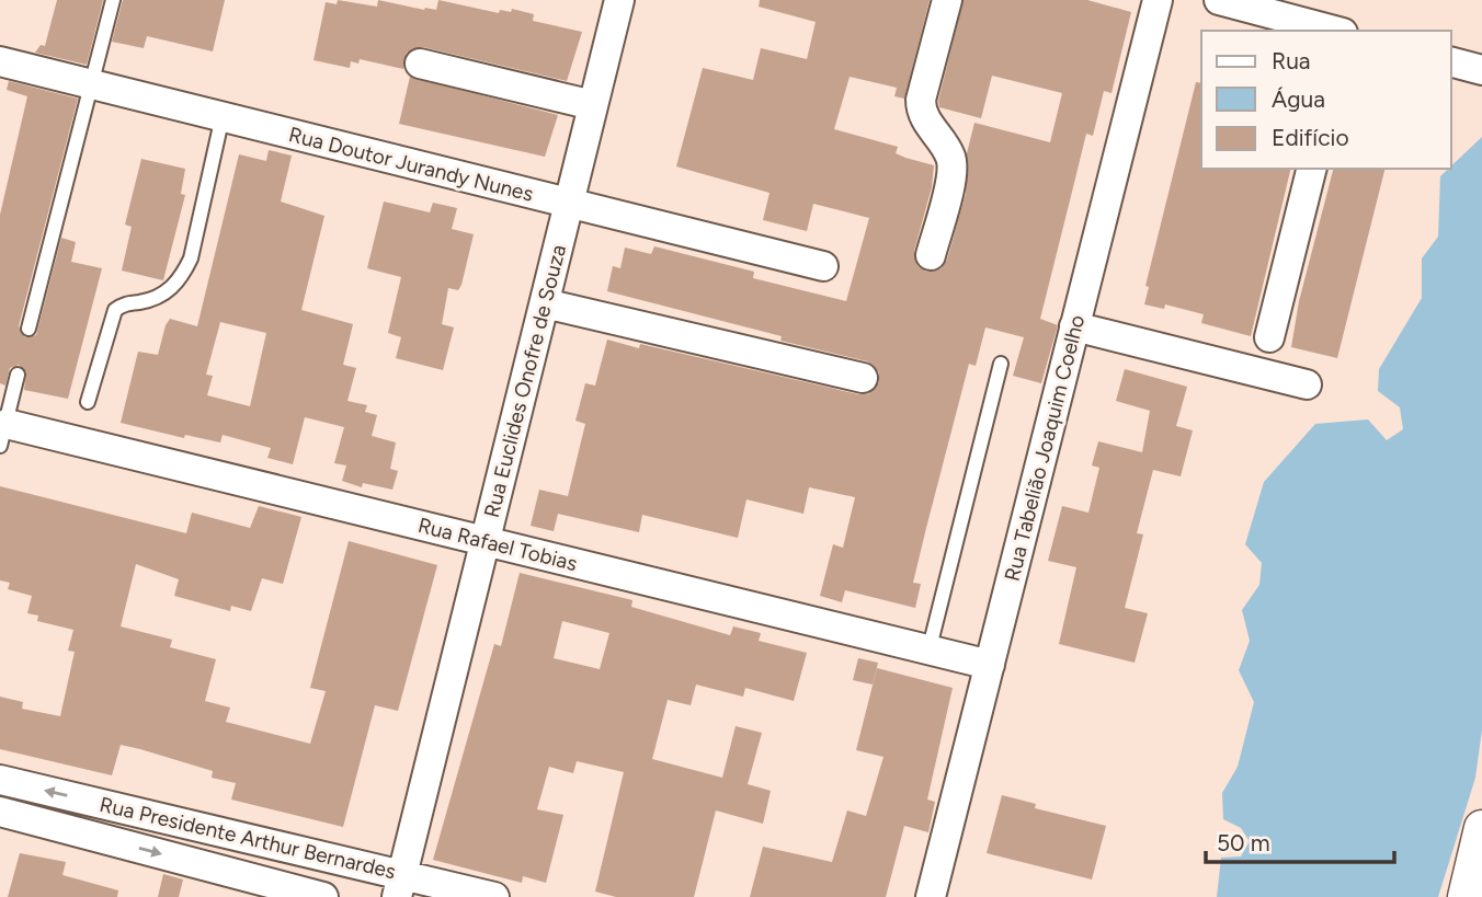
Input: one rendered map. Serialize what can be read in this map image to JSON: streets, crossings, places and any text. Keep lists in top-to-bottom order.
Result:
{
  "streets": {
    "street": [
      "Rua Doutor Jurandy Nunes",
      "Rua Euclides Onofre de Souza",
      "Rua Tabelião Joaquim Coelho",
      "Rua Rafael Tobias",
      "Rua Presidente Arthur Bernardes"
    ]
  },
  "crossings": [
    ["Rua Doutor Jurandy Nunes", "Rua Euclides Onofre de Souza"],
    ["Rua Euclides Onofre de Souza", "Rua Rafael Tobias"],
    ["Rua Euclides Onofre de Souza", "Rua Presidente Arthur Bernardes"],
    ["Rua Tabelião Joaquim Coelho", "Rua Rafael Tobias"]
  ],
  "legend": ["Rua", "Água", "Edifício"],
  "scale_bar": "50 m"
}
